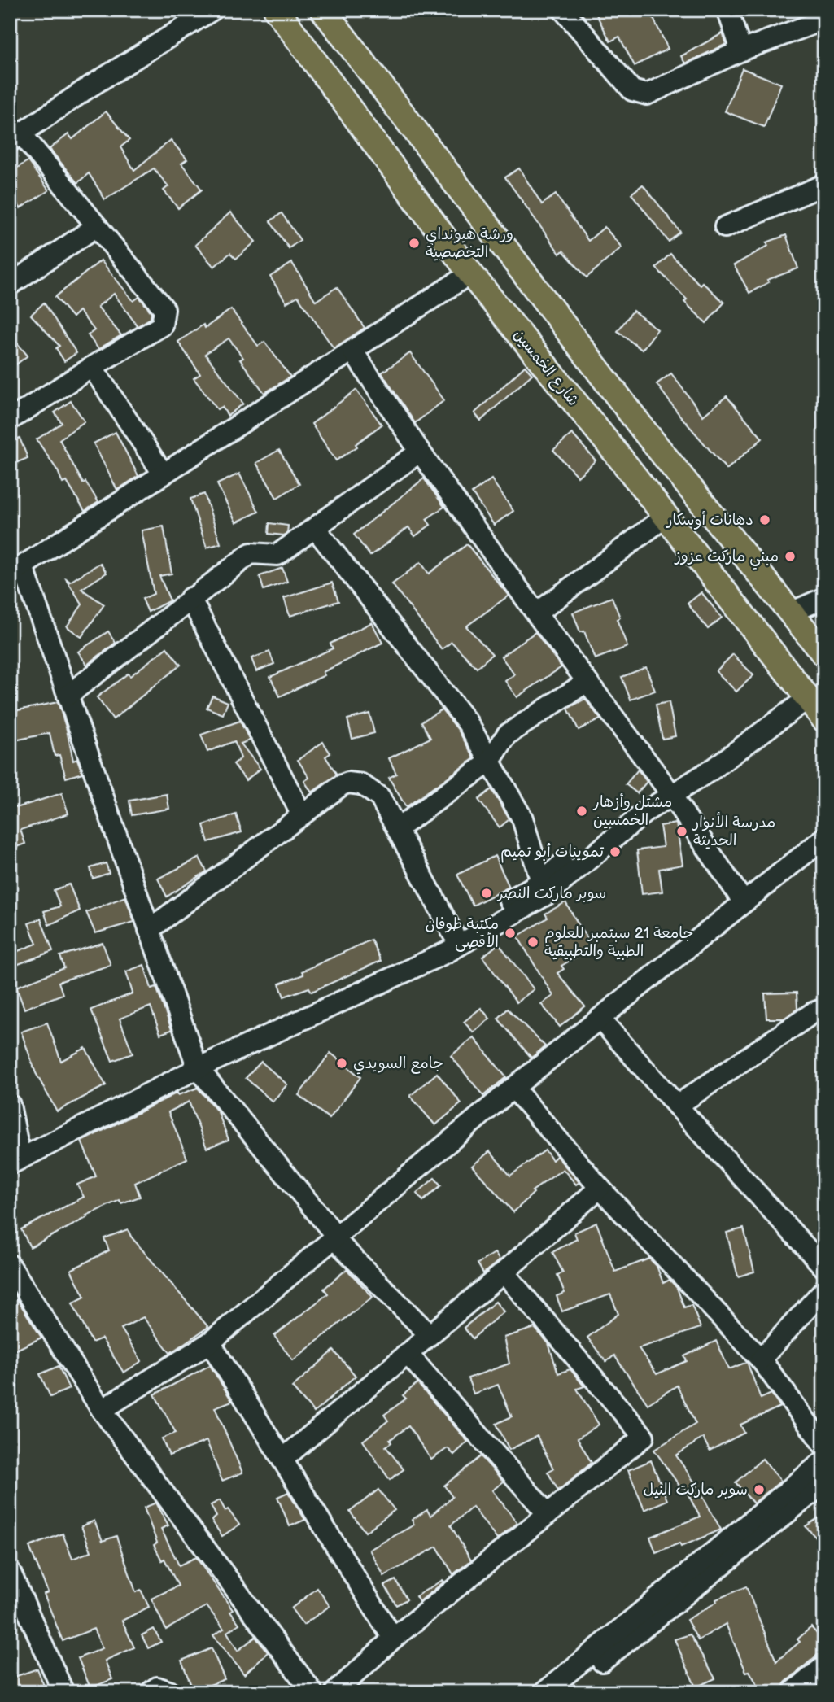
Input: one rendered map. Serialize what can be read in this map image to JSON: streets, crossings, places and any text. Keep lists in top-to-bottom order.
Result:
{
  "streets": {
    "main road": ["شارع الخمسين"]
  },
  "places": [
    "ورشة هيونداي التخصصية",
    "دهانات أوسكار",
    "مبني ماركت عزوز",
    "مشتل وأزهار الخمسين",
    "مدرسة الأنوار الحديثة",
    "تموينات أبو تميم",
    "سوبر ماركت النصر",
    "مكتبة طوفان الأقصى",
    "جامعة 21 سبتمبر للعلوم الطبية والتطبيقية",
    "جامع السويدي",
    "سوبر ماركت النيل"
  ]
}
